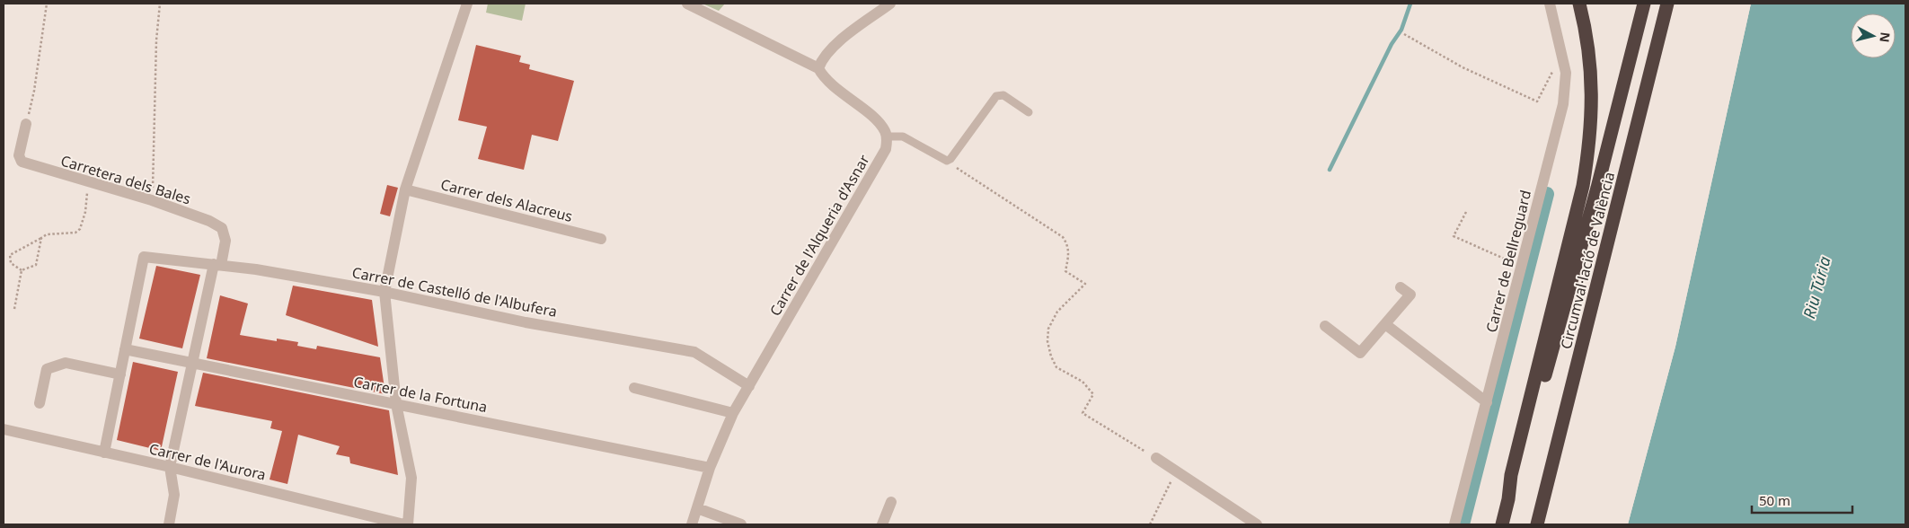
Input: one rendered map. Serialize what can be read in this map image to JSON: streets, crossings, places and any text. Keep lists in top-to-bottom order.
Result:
{
  "streets": {
    "highway": ["Circumval·lació de València"],
    "street": [
      "Carretera dels Bales",
      "Carrer dels Alacreus",
      "Carrer de l'Alqueria d'Asnar",
      "Carrer de Bellreguard",
      "Carrer de Castelló de l'Albufera",
      "Carrer de la Fortuna",
      "Carrer de l'Aurora"
    ]
  },
  "crossings": [
    ["Carretera dels Bales", "Carrer de Castelló de l'Albufera"],
    ["Carretera dels Bales", "Carrer de la Fortuna"],
    ["Carretera dels Bales", "Carrer de l'Aurora"],
    ["Carrer de l'Alqueria d'Asnar", "Carrer de Castelló de l'Albufera"],
    ["Carrer de l'Alqueria d'Asnar", "Carrer de la Fortuna"],
    ["Carrer de Castelló de l'Albufera", "Carrer de la Fortuna"]
  ],
  "water": ["Riu Túria"],
  "scale_bar": "50 m",
  "north": "right"
}
